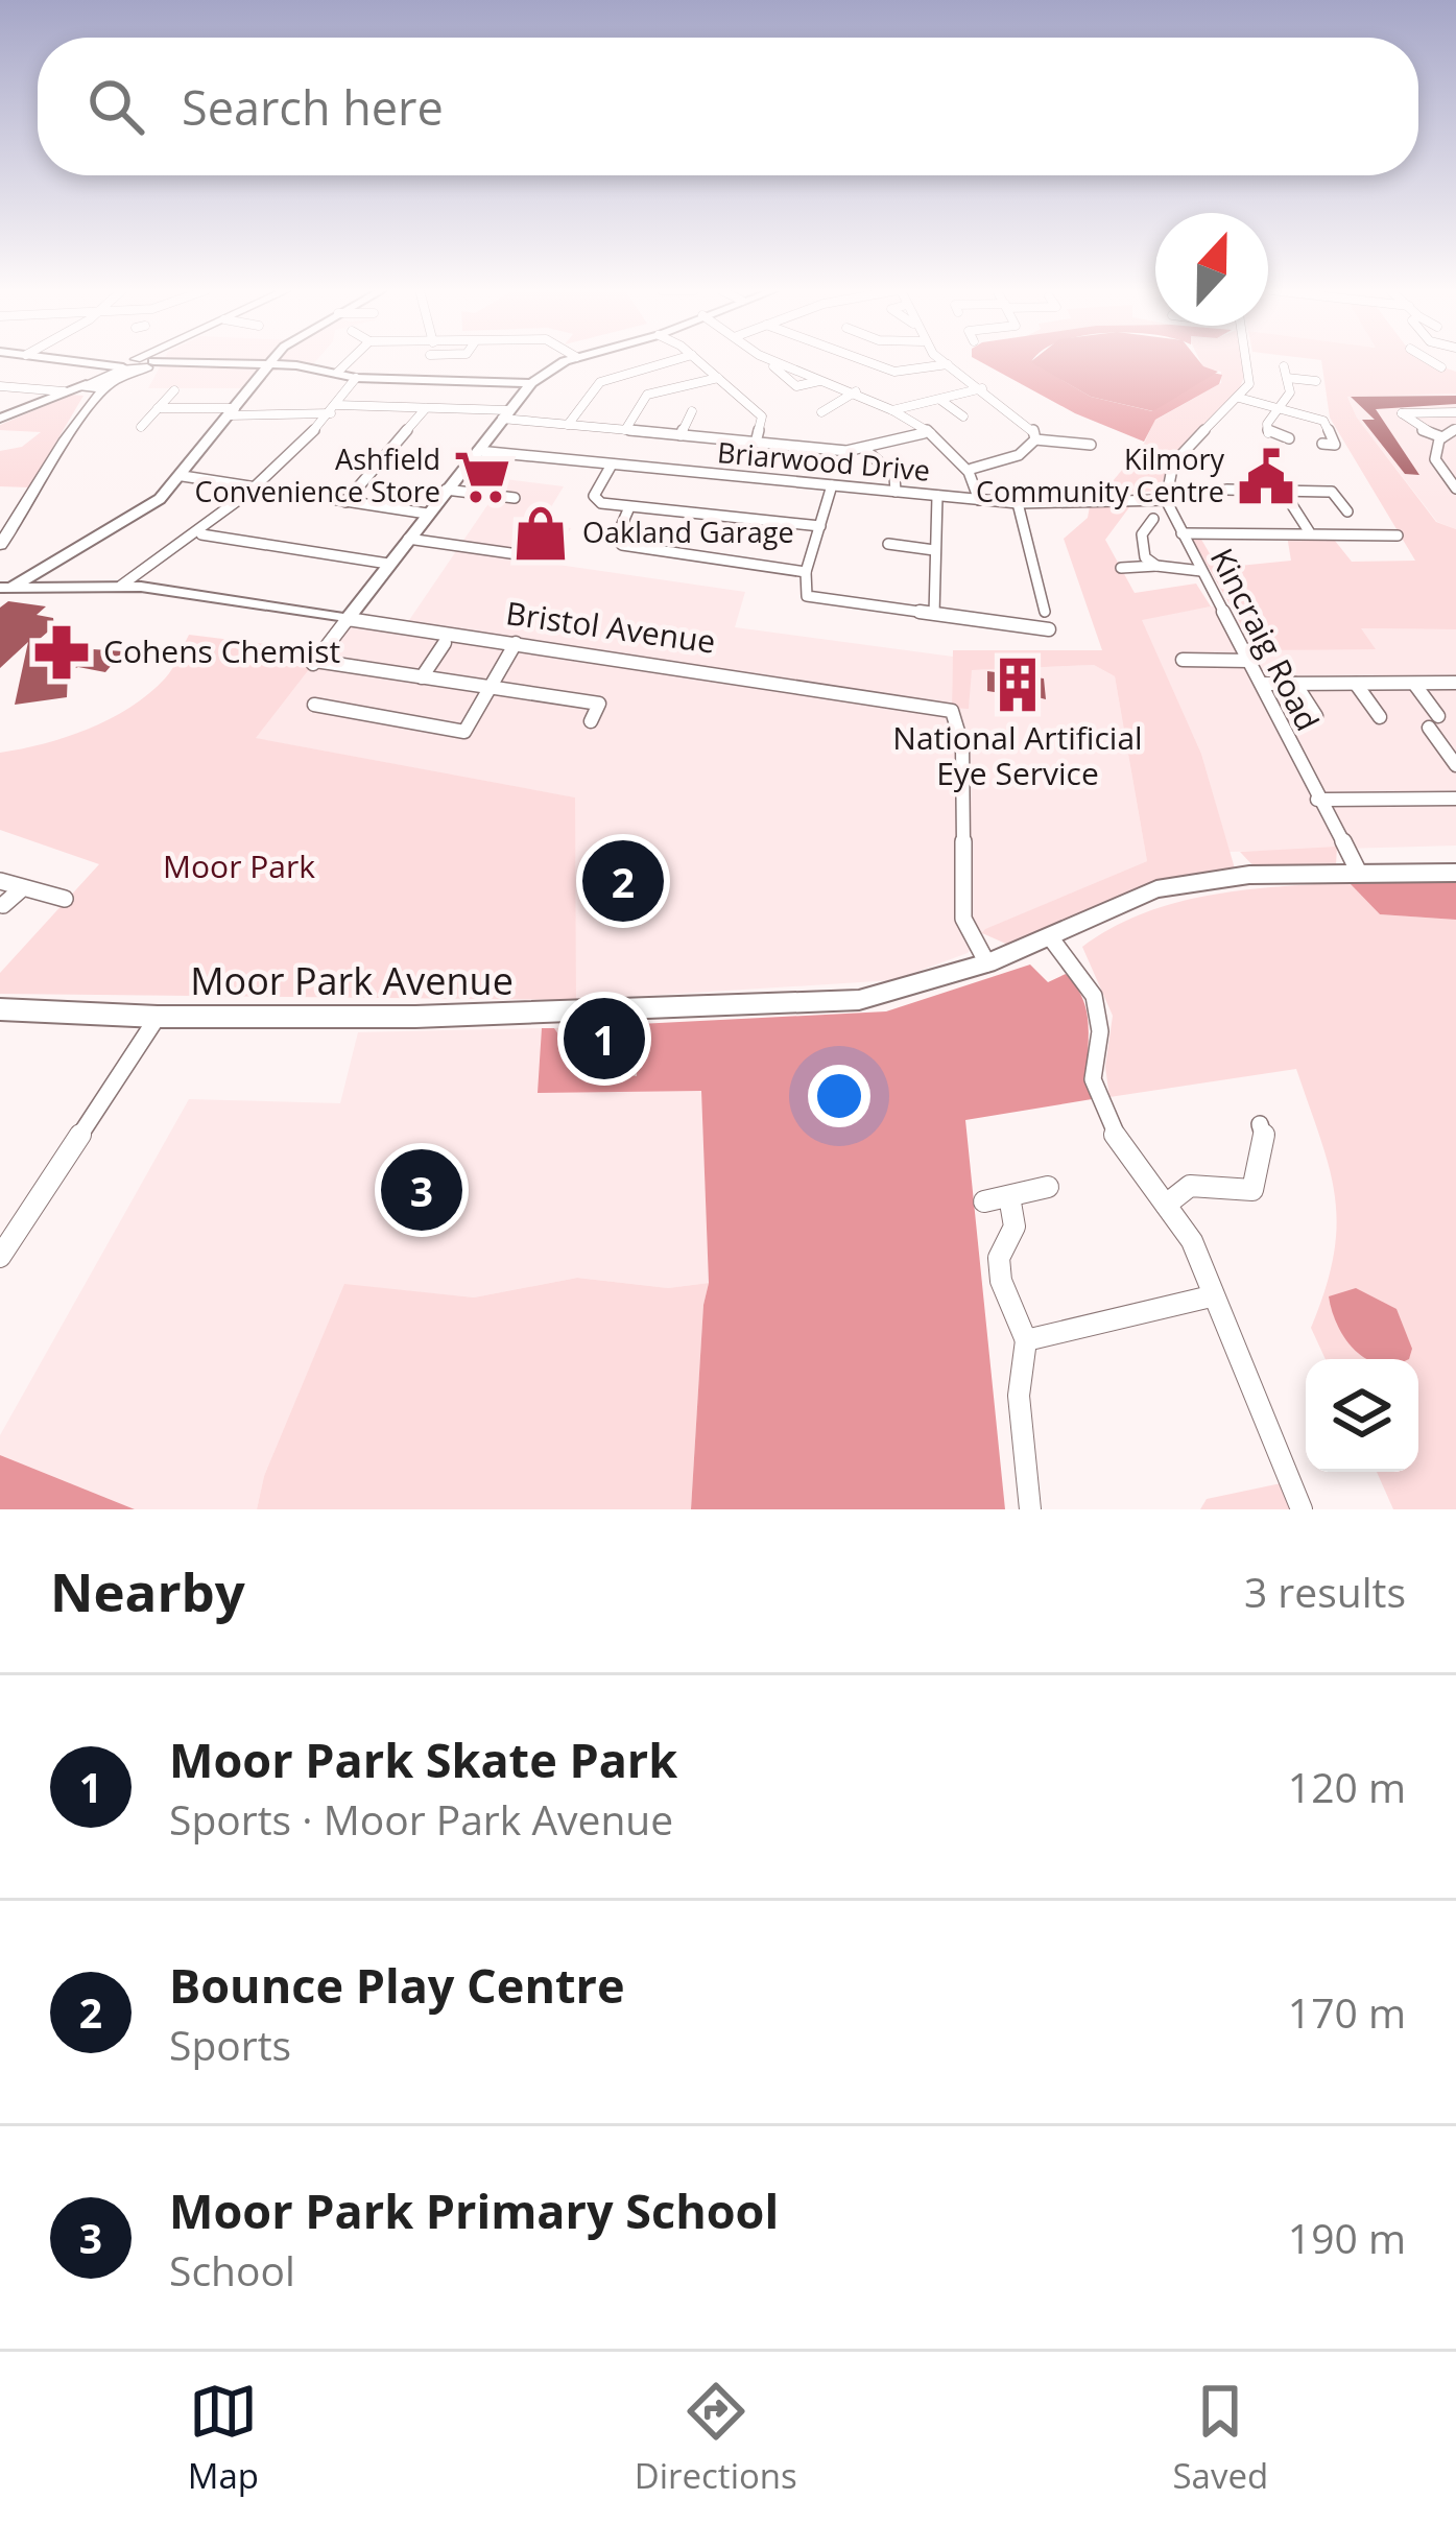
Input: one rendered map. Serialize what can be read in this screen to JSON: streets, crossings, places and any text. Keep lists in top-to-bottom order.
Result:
{
  "streets": {
    "street": [
      "Briarwood Drive",
      "Bristol Avenue",
      "Kincraig Road",
      "Moor Park Avenue"
    ]
  },
  "crossings": [
    ["Briarwood Drive", "Kincraig Road"],
    ["Bristol Avenue", "Moor Park Avenue"],
    ["Kincraig Road", "Moor Park Avenue"]
  ],
  "parks": ["Moor Park"],
  "places": {
    "supermarket": ["Ashfield Convenience Store"],
    "public building": ["Kilmory Community Centre"],
    "shop": ["Oakland Garage"],
    "pharmacy": ["Cohens Chemist"],
    "building": ["National Artificial Eye Service"]
  },
  "north": "top",
  "page": {
    "search": "Search here",
    "pins": ["2", "1", "3"],
    "heading": ["Nearby", "3 results"],
    "list": [
      {
        "mark": "1",
        "name": "Moor Park Skate Park",
        "note": "Sports · Moor Park Avenue",
        "value": "120 m"
      },
      {
        "mark": "2",
        "name": "Bounce Play Centre",
        "note": "Sports",
        "value": "170 m"
      },
      {
        "mark": "3",
        "name": "Moor Park Primary School",
        "note": "School",
        "value": "190 m"
      }
    ],
    "nav": ["Map", "Directions", "Saved"]
  }
}
